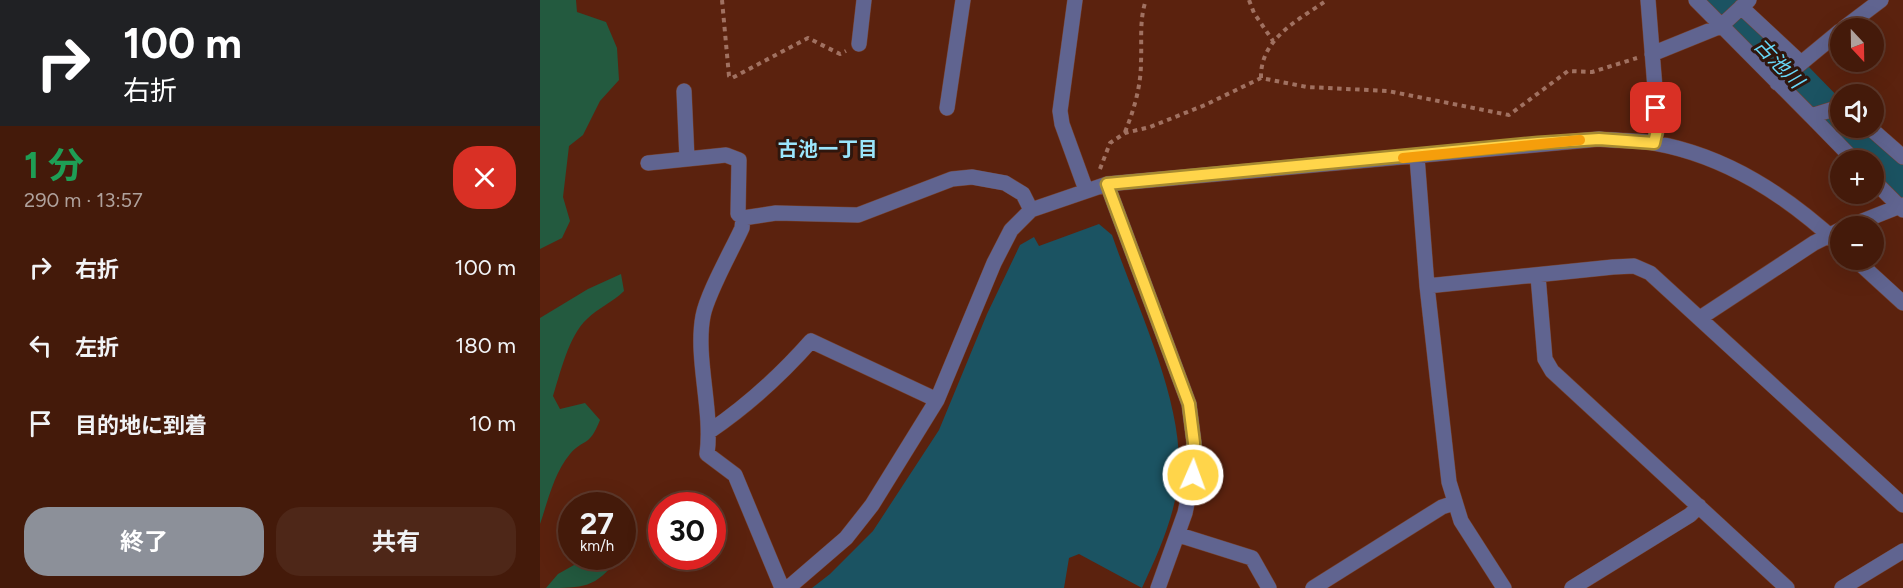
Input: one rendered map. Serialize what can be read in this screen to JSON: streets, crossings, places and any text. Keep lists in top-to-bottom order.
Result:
{
  "districts": ["古池一丁目"],
  "water": ["古池川"],
  "north": "bottom",
  "page": {
    "turn": ["100 m", "右折"],
    "map_buttons": ["+", "−"],
    "heading": ["1 分", "290 m · 13:57"],
    "list": [
      {
        "name": "右折",
        "value": "100 m"
      },
      {
        "name": "左折",
        "value": "180 m"
      },
      {
        "name": "目的地に到着",
        "value": "10 m"
      }
    ],
    "speed": "27 km/h",
    "limit": "30",
    "buttons": ["終了", "共有"]
  }
}
